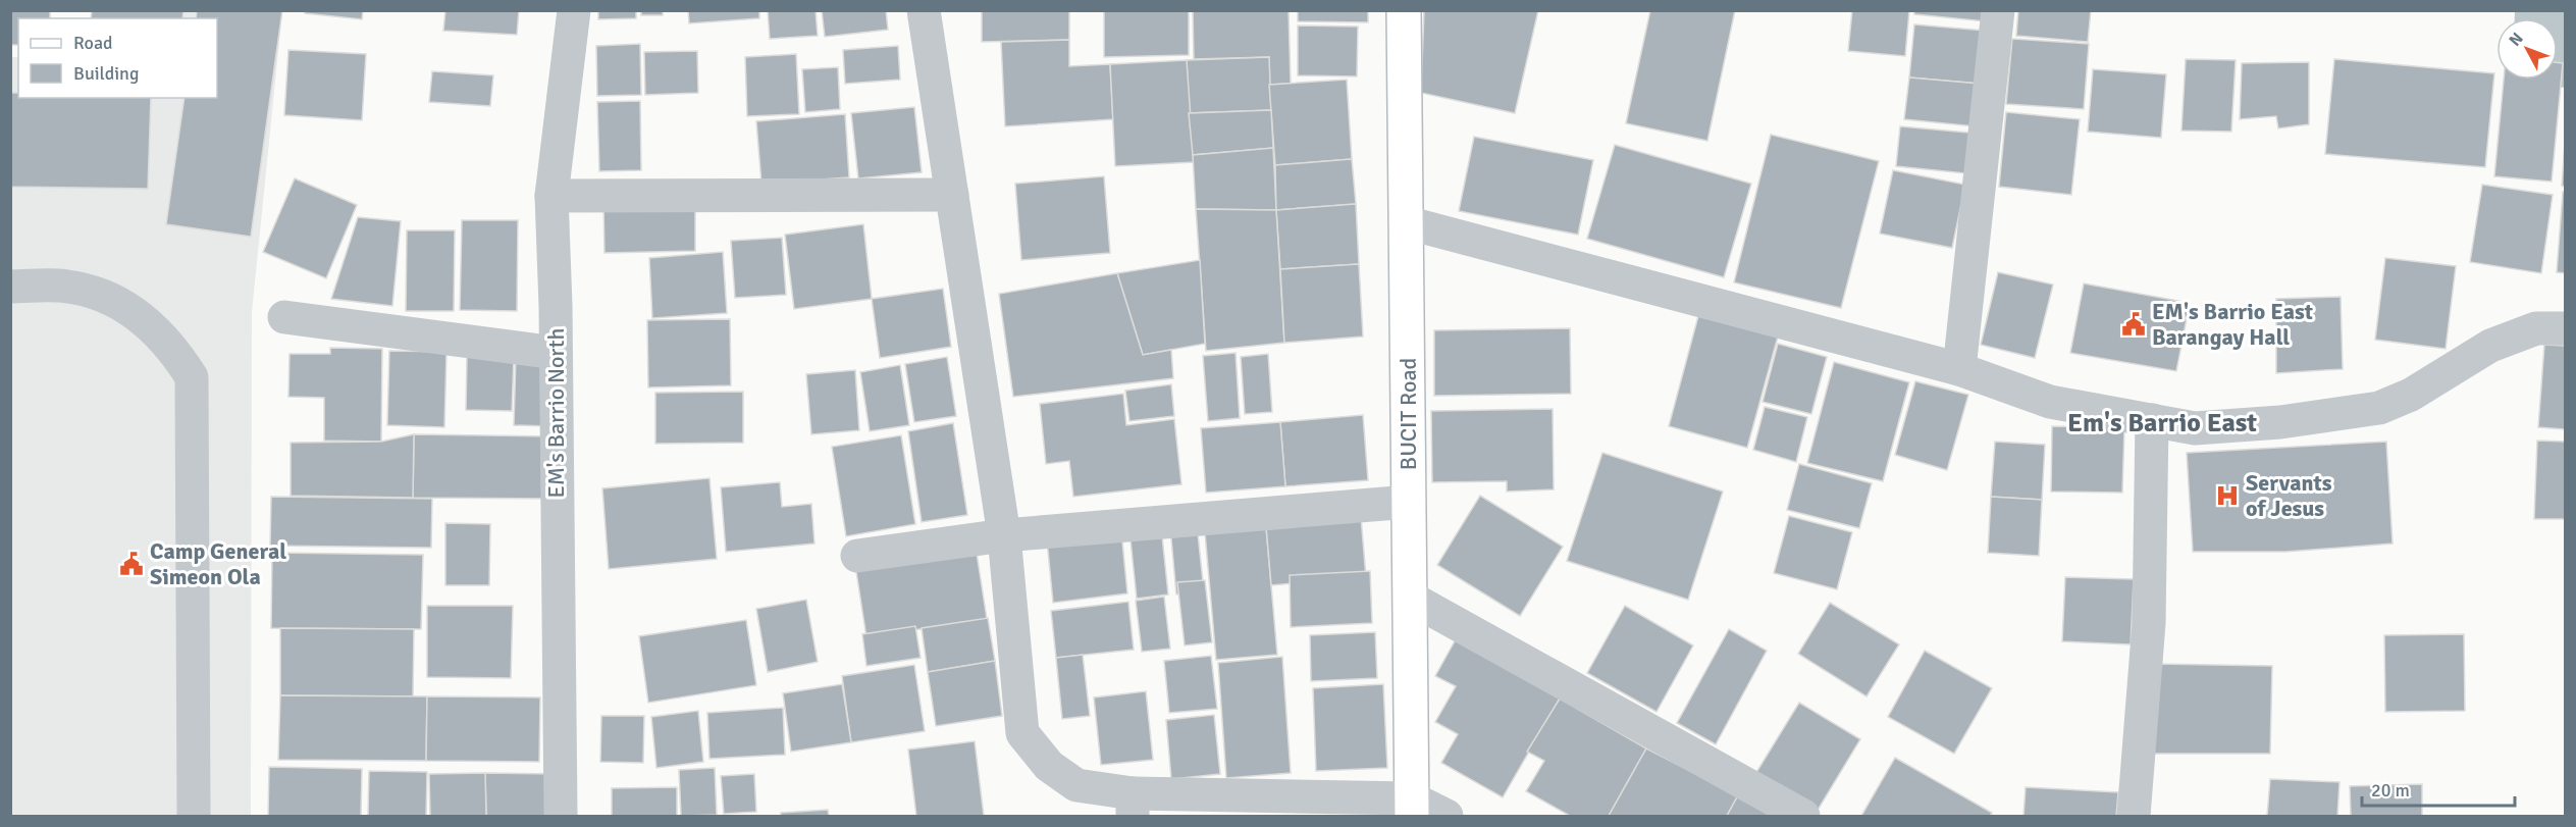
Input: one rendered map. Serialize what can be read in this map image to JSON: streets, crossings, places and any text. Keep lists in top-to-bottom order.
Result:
{
  "streets": {
    "street": ["EM's Barrio North", "BUCIT Road"]
  },
  "districts": ["Em's Barrio East"],
  "places": {
    "public building": ["EM's Barrio East Barangay Hall", "Camp General Simeon Ola"],
    "hospital": ["Servants of Jesus"]
  },
  "legend": ["Road", "Building"],
  "scale_bar": "20 m",
  "north": "top left"
}
